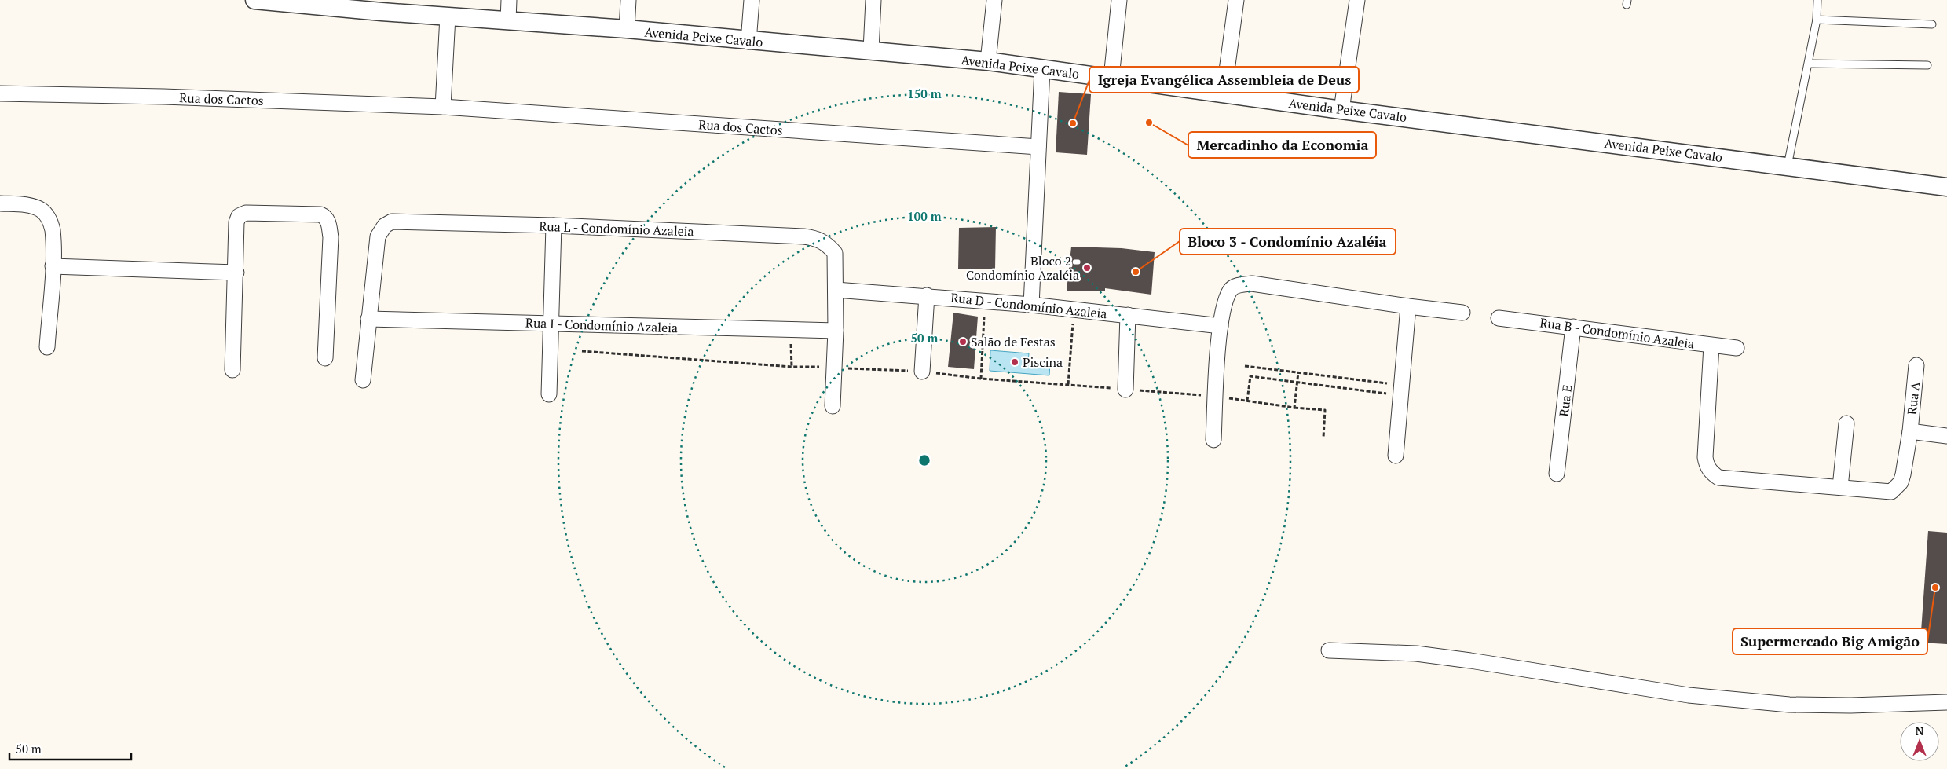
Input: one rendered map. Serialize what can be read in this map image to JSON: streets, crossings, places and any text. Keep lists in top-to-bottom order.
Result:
{
  "streets": {
    "street": [
      "Avenida Peixe Cavalo",
      "Rua dos Cactos",
      "Rua L - Condomínio Azaleia",
      "Rua D - Condomínio Azaleia",
      "Rua I - Condomínio Azaleia",
      "Rua B - Condomínio Azaleia",
      "Rua A",
      "Rua E"
    ]
  },
  "crossings": [
    ["Rua L - Condomínio Azaleia", "Rua D - Condomínio Azaleia"],
    ["Rua L - Condomínio Azaleia", "Rua I - Condomínio Azaleia"],
    ["Rua B - Condomínio Azaleia", "Rua E"]
  ],
  "places": [
    "Mercadinho da Economia",
    "Igreja Evangélica Assembleia de Deus",
    "Bloco 2 - Condomínio Azaléia",
    "Bloco 3 - Condomínio Azaléia",
    "Salão de Festas",
    "Piscina",
    "Supermercado Big Amigão"
  ],
  "scale_bar": "50 m",
  "north": "top",
  "rings": ["150 m", "100 m", "50 m"]
}
